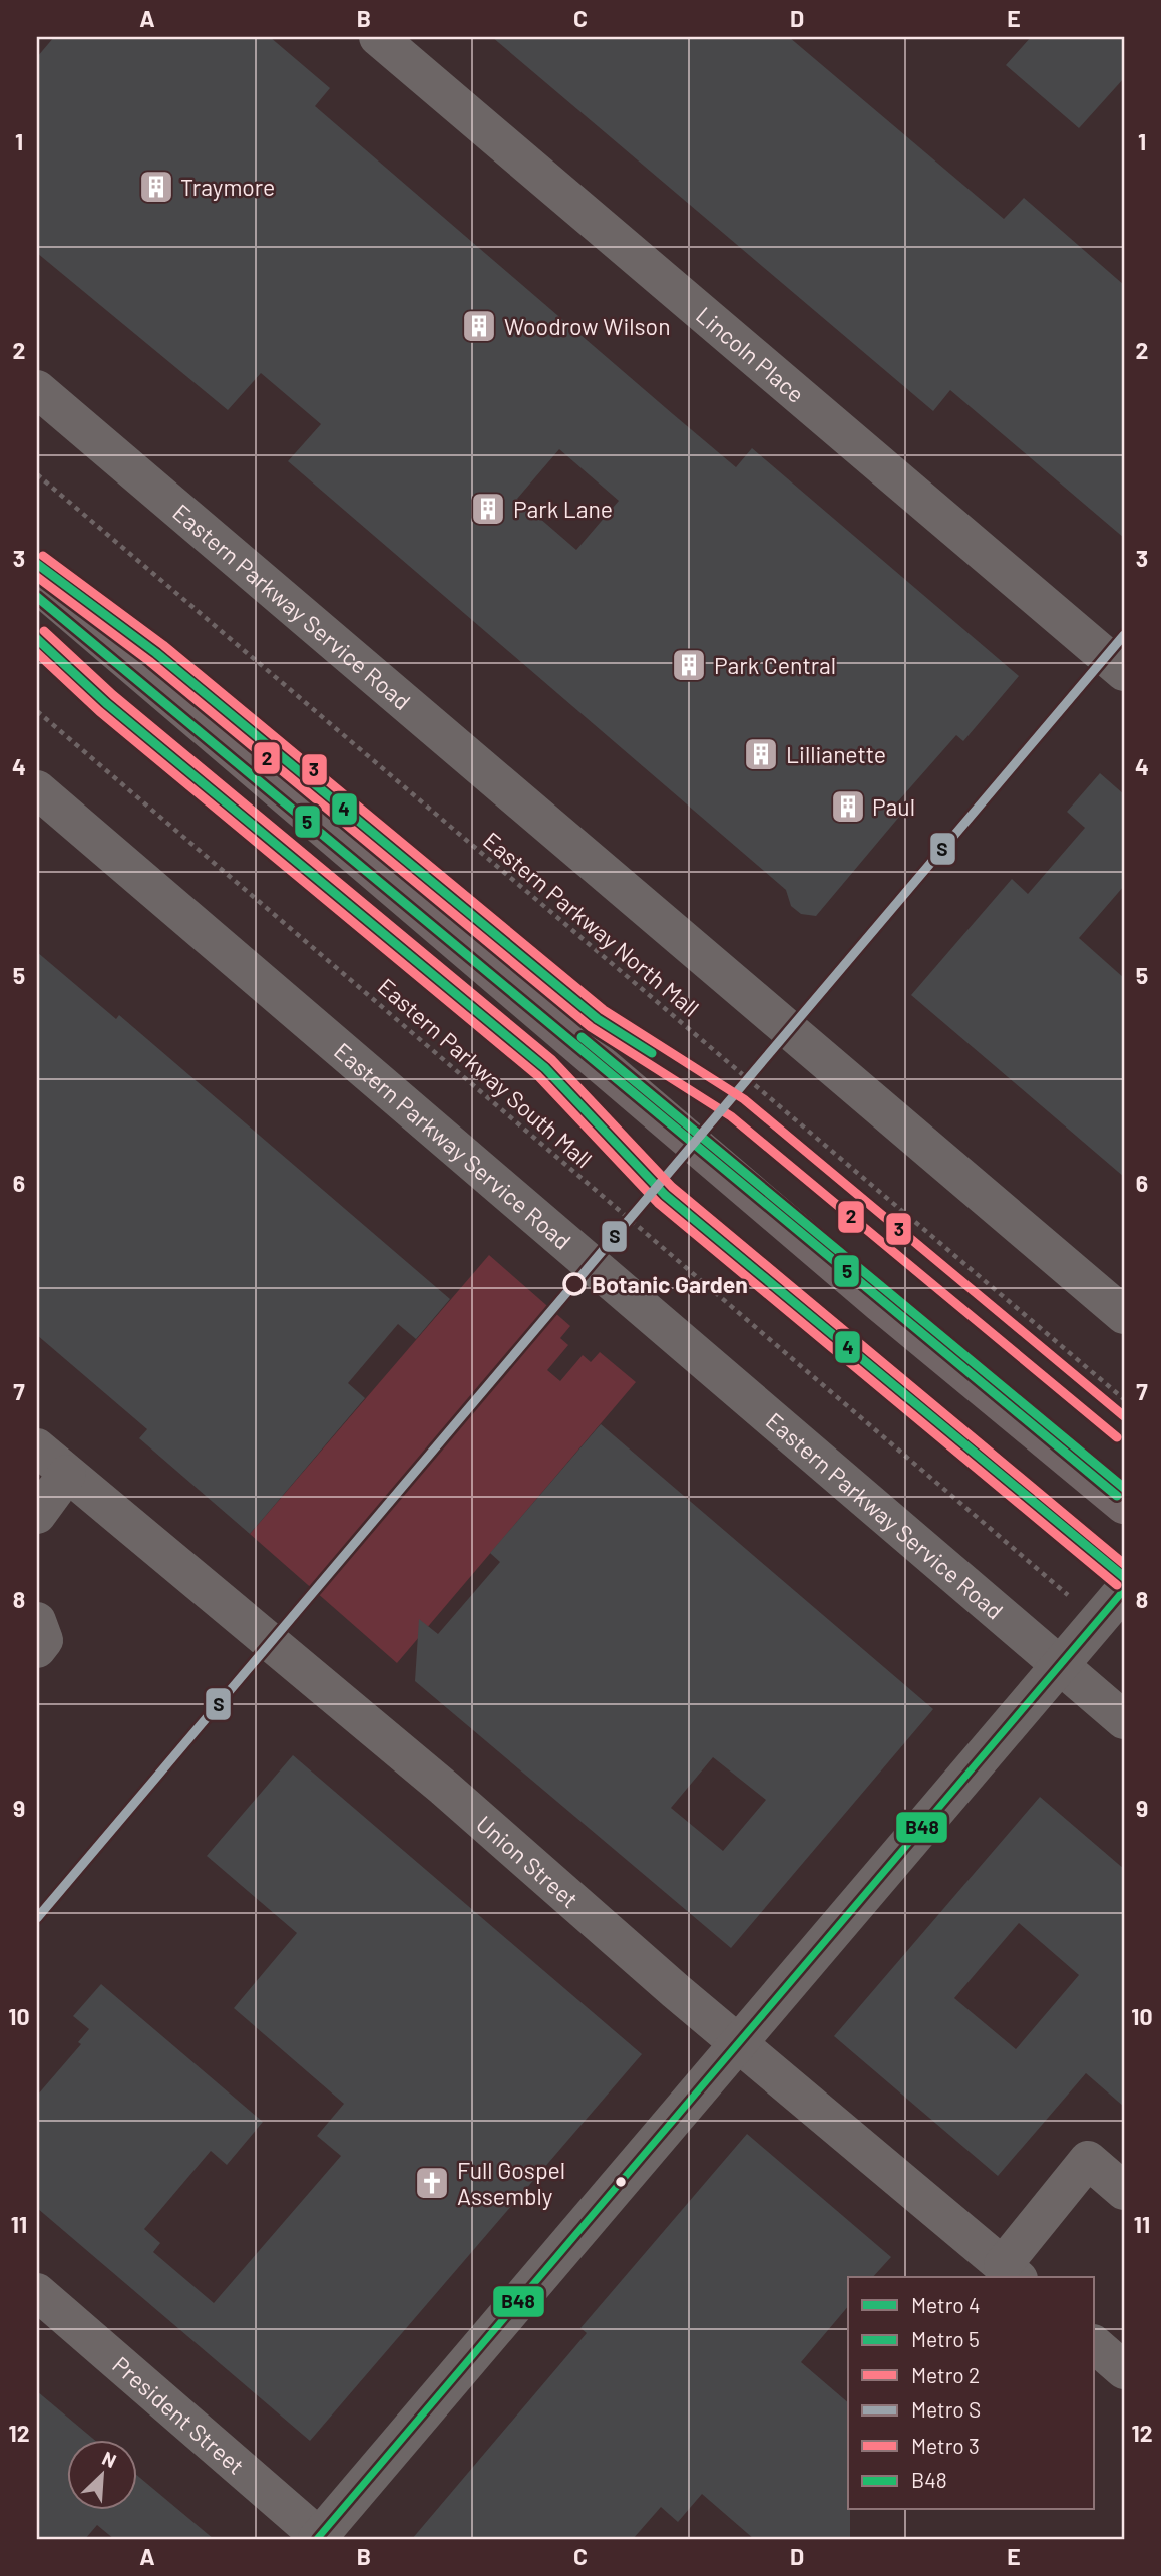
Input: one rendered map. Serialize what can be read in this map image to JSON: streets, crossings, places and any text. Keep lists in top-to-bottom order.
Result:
{
  "streets": {
    "street": [
      "Lincoln Place",
      "Eastern Parkway Service Road",
      "Union Street",
      "President Street"
    ],
    "path": ["Eastern Parkway North Mall", "Eastern Parkway South Mall"]
  },
  "places": {
    "building": [
      "Traymore",
      "Woodrow Wilson",
      "Park Lane",
      "Park Central",
      "Lillianette",
      "Paul"
    ],
    "other": ["Botanic Garden"],
    "church": ["Full Gospel Assembly"]
  },
  "lines": [
    "metro line 3",
    "metro line 4",
    "metro line 2",
    "metro line 5",
    "metro line S",
    "transit line B48"
  ],
  "legend": [
    "Metro 4",
    "Metro 5",
    "Metro 2",
    "Metro S",
    "Metro 3",
    "B48"
  ],
  "north": "top right",
  "grid": {
    "columns": [
      "A",
      "B",
      "C",
      "D",
      "E"
    ],
    "rows": [
      "1",
      "2",
      "3",
      "4",
      "5",
      "6",
      "7",
      "8",
      "9",
      "10",
      "11",
      "12"
    ]
  }
}
